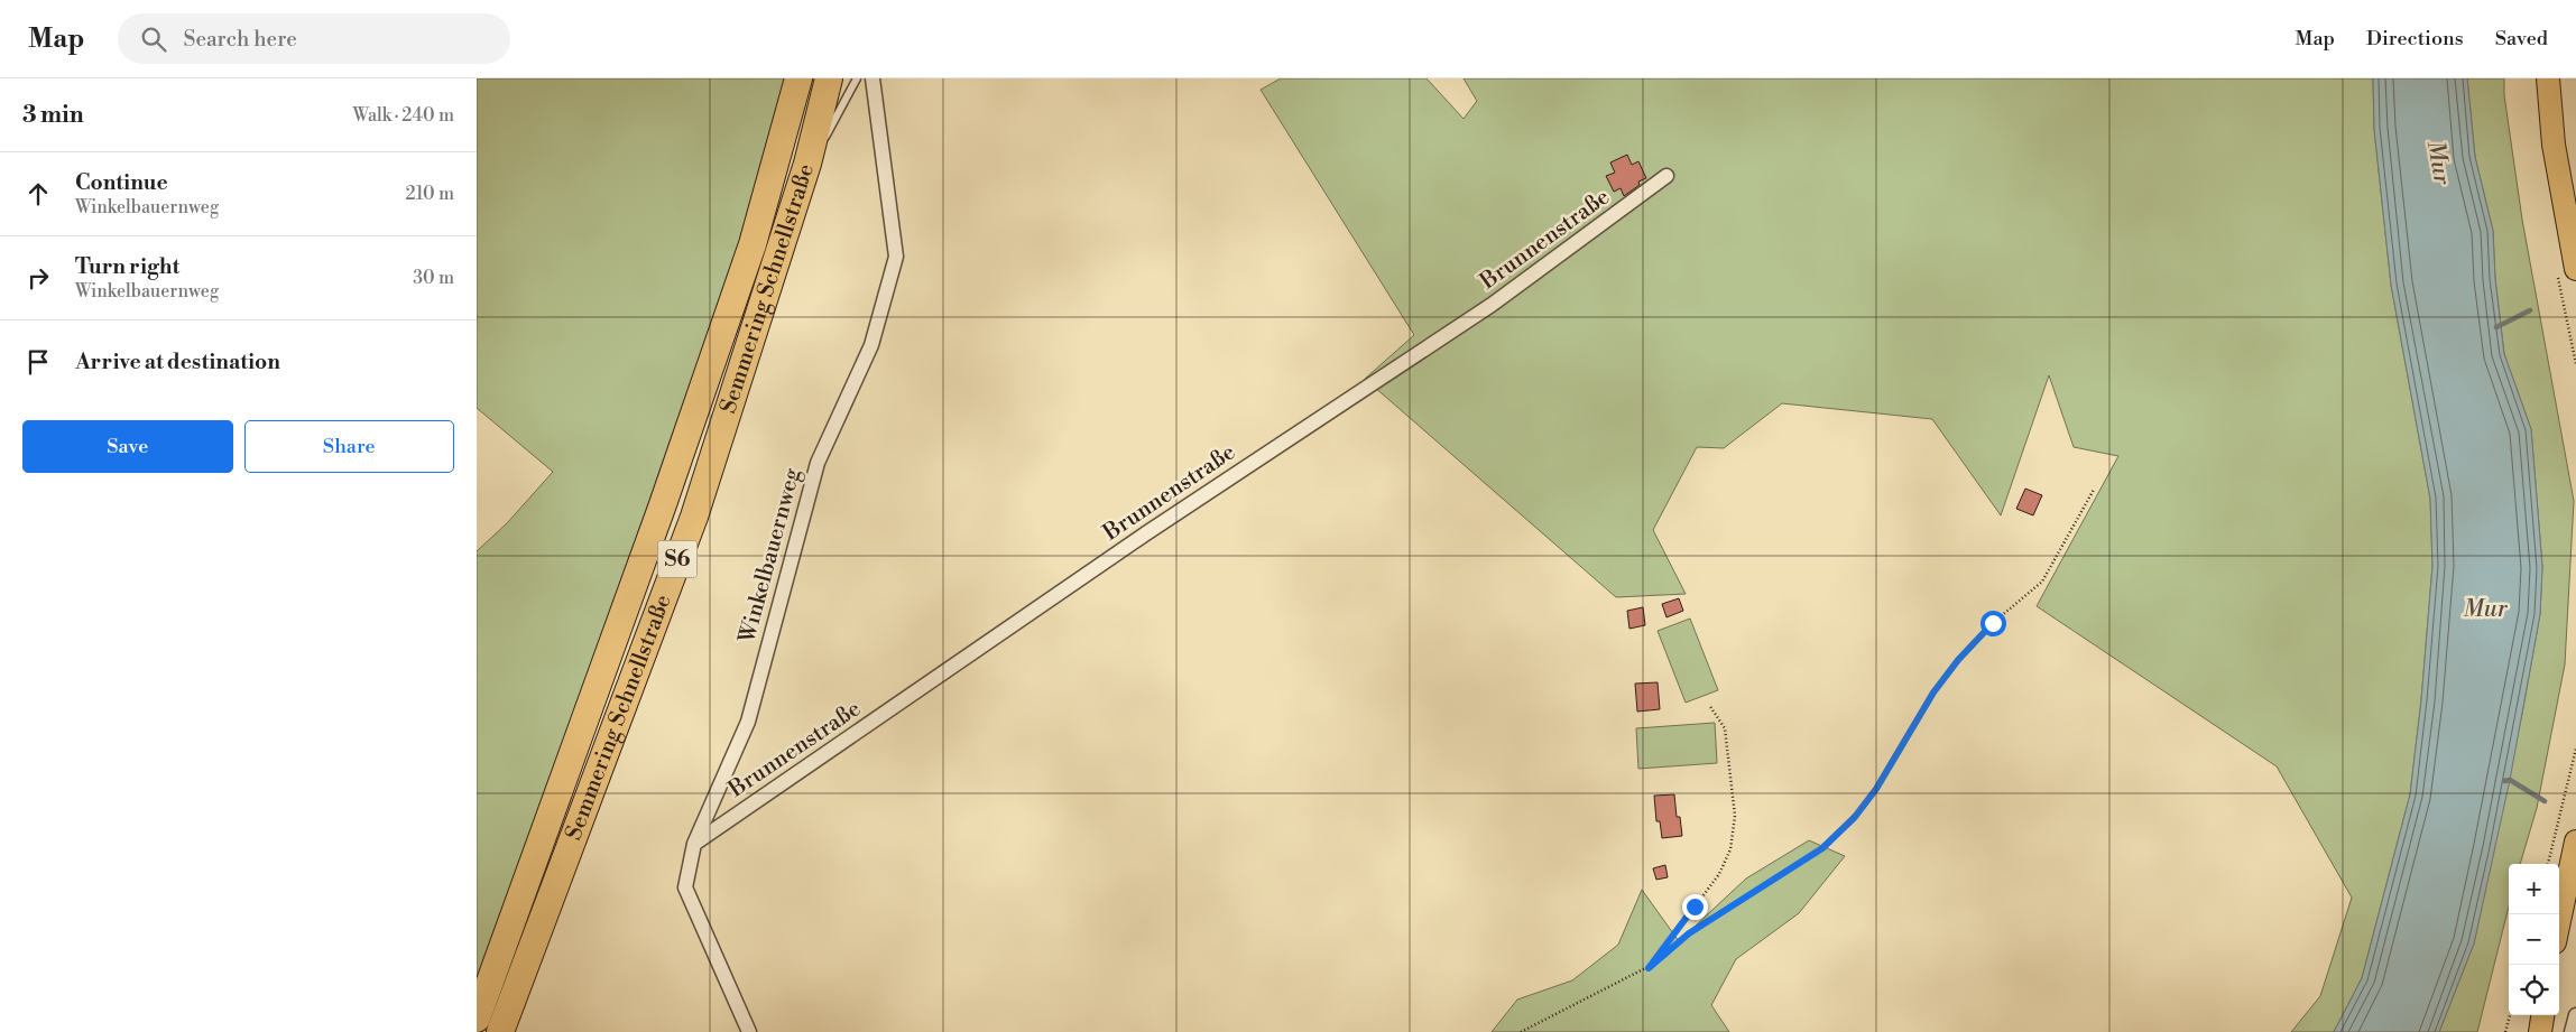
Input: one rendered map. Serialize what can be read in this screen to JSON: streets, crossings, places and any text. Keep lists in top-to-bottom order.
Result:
{
  "streets": {
    "highway": ["Semmering Schnellstraße", "S6"],
    "street": ["Brunnenstraße", "Winkelbauernweg"]
  },
  "crossings": [
    ["Brunnenstraße", "Winkelbauernweg"]
  ],
  "water": ["Mur"],
  "page": {
    "header": "Map",
    "search": "Search here",
    "nav": ["Map", "Directions", "Saved"],
    "heading": ["3 min", "Walk · 240 m"],
    "list": [
      ["Continue", "Winkelbauernweg", "210 m"],
      ["Turn right", "Winkelbauernweg", "30 m"],
      "Arrive at destination"
    ],
    "buttons": ["Save", "Share"],
    "map_buttons": ["+", "−"]
  }
}
